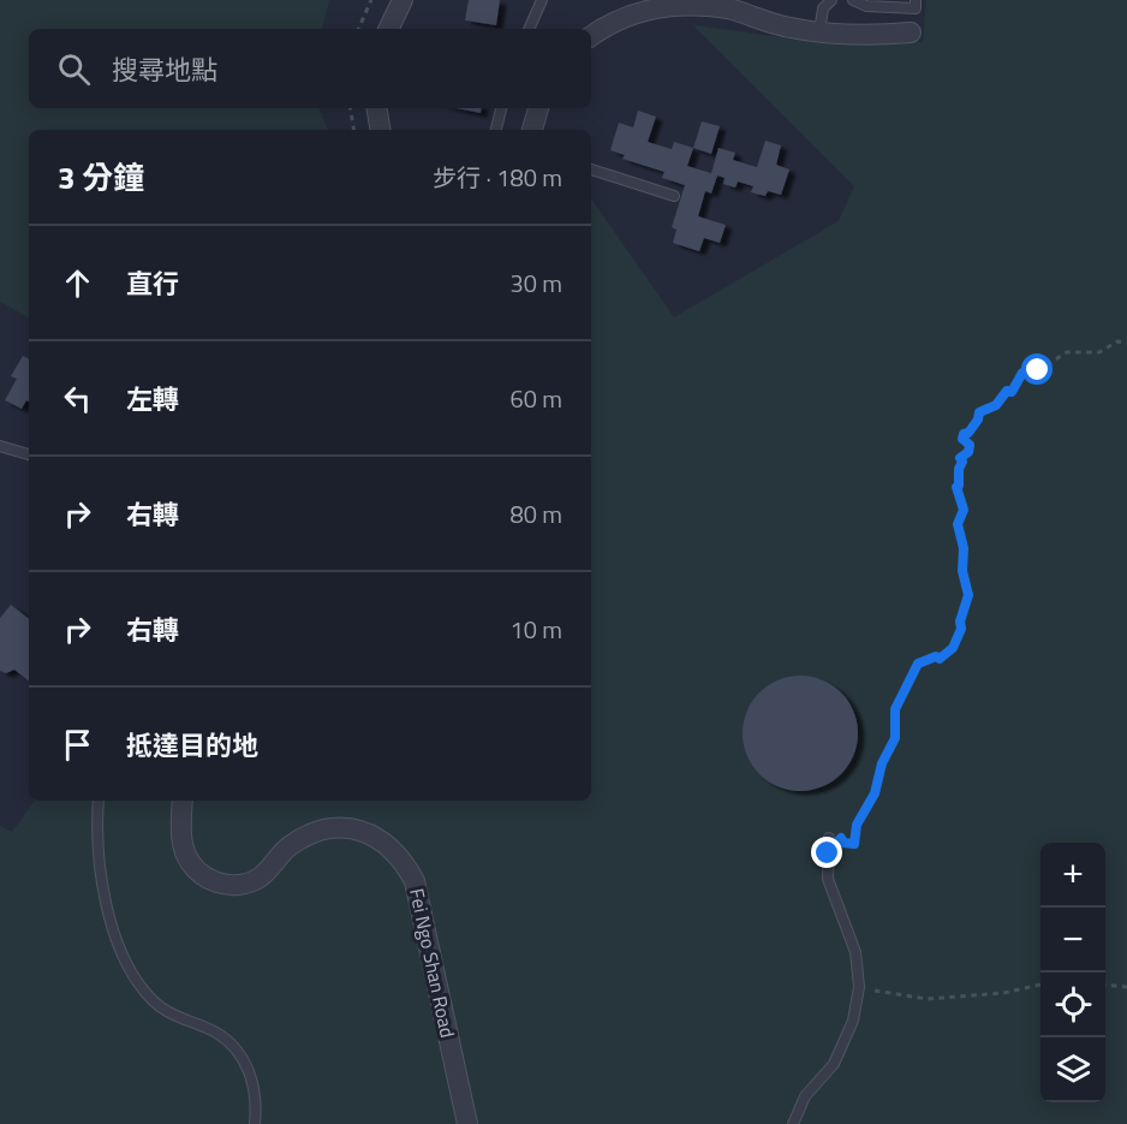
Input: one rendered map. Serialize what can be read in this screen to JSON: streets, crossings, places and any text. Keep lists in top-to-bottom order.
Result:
{
  "streets": {
    "street": ["Fei Ngo Shan Road"]
  },
  "page": {
    "search": "搜尋地點",
    "heading": ["3 分鐘", "步行 · 180 m"],
    "list": [
      ["直行", "30 m"],
      ["左轉", "60 m"],
      ["右轉", "80 m"],
      ["右轉", "10 m"],
      "抵達目的地"
    ],
    "map_buttons": ["+", "−"]
  }
}
